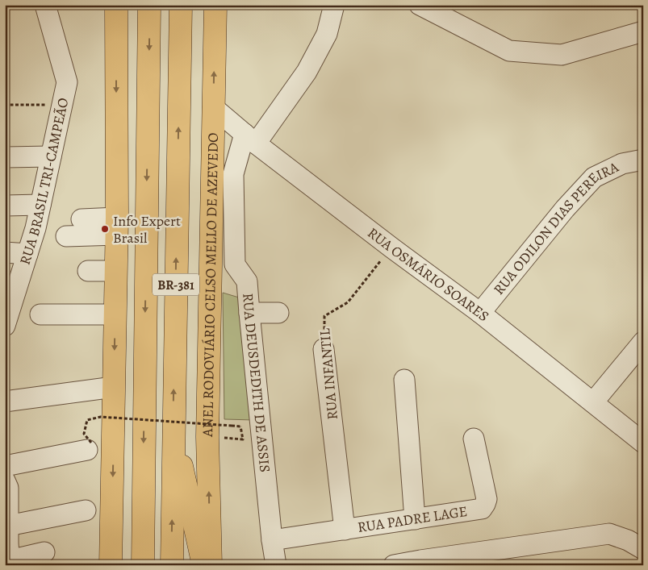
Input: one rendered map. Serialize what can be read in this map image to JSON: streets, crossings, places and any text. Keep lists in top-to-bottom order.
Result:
{
  "streets": {
    "main road": ["BR-381", "ANEL RODOVIÁRIO CELSO MELLO DE AZEVEDO"],
    "street": [
      "RUA BRASIL TRI-CAMPEÃO",
      "RUA ODILON DIAS PEREIRA",
      "RUA OSMÁRIO SOARES",
      "RUA INFANTIL",
      "RUA DEUSDEDITH DE ASSIS",
      "RUA PADRE LAGE"
    ]
  },
  "crossings": [
    ["RUA ODILON DIAS PEREIRA", "RUA OSMÁRIO SOARES"],
    ["RUA OSMÁRIO SOARES", "ANEL RODOVIÁRIO CELSO MELLO DE AZEVEDO"],
    ["RUA OSMÁRIO SOARES", "RUA INFANTIL"],
    ["RUA OSMÁRIO SOARES", "RUA DEUSDEDITH DE ASSIS"],
    ["RUA INFANTIL", "RUA PADRE LAGE"],
    ["RUA DEUSDEDITH DE ASSIS", "RUA PADRE LAGE"]
  ],
  "places": ["Info Expert Brasil"]
}
